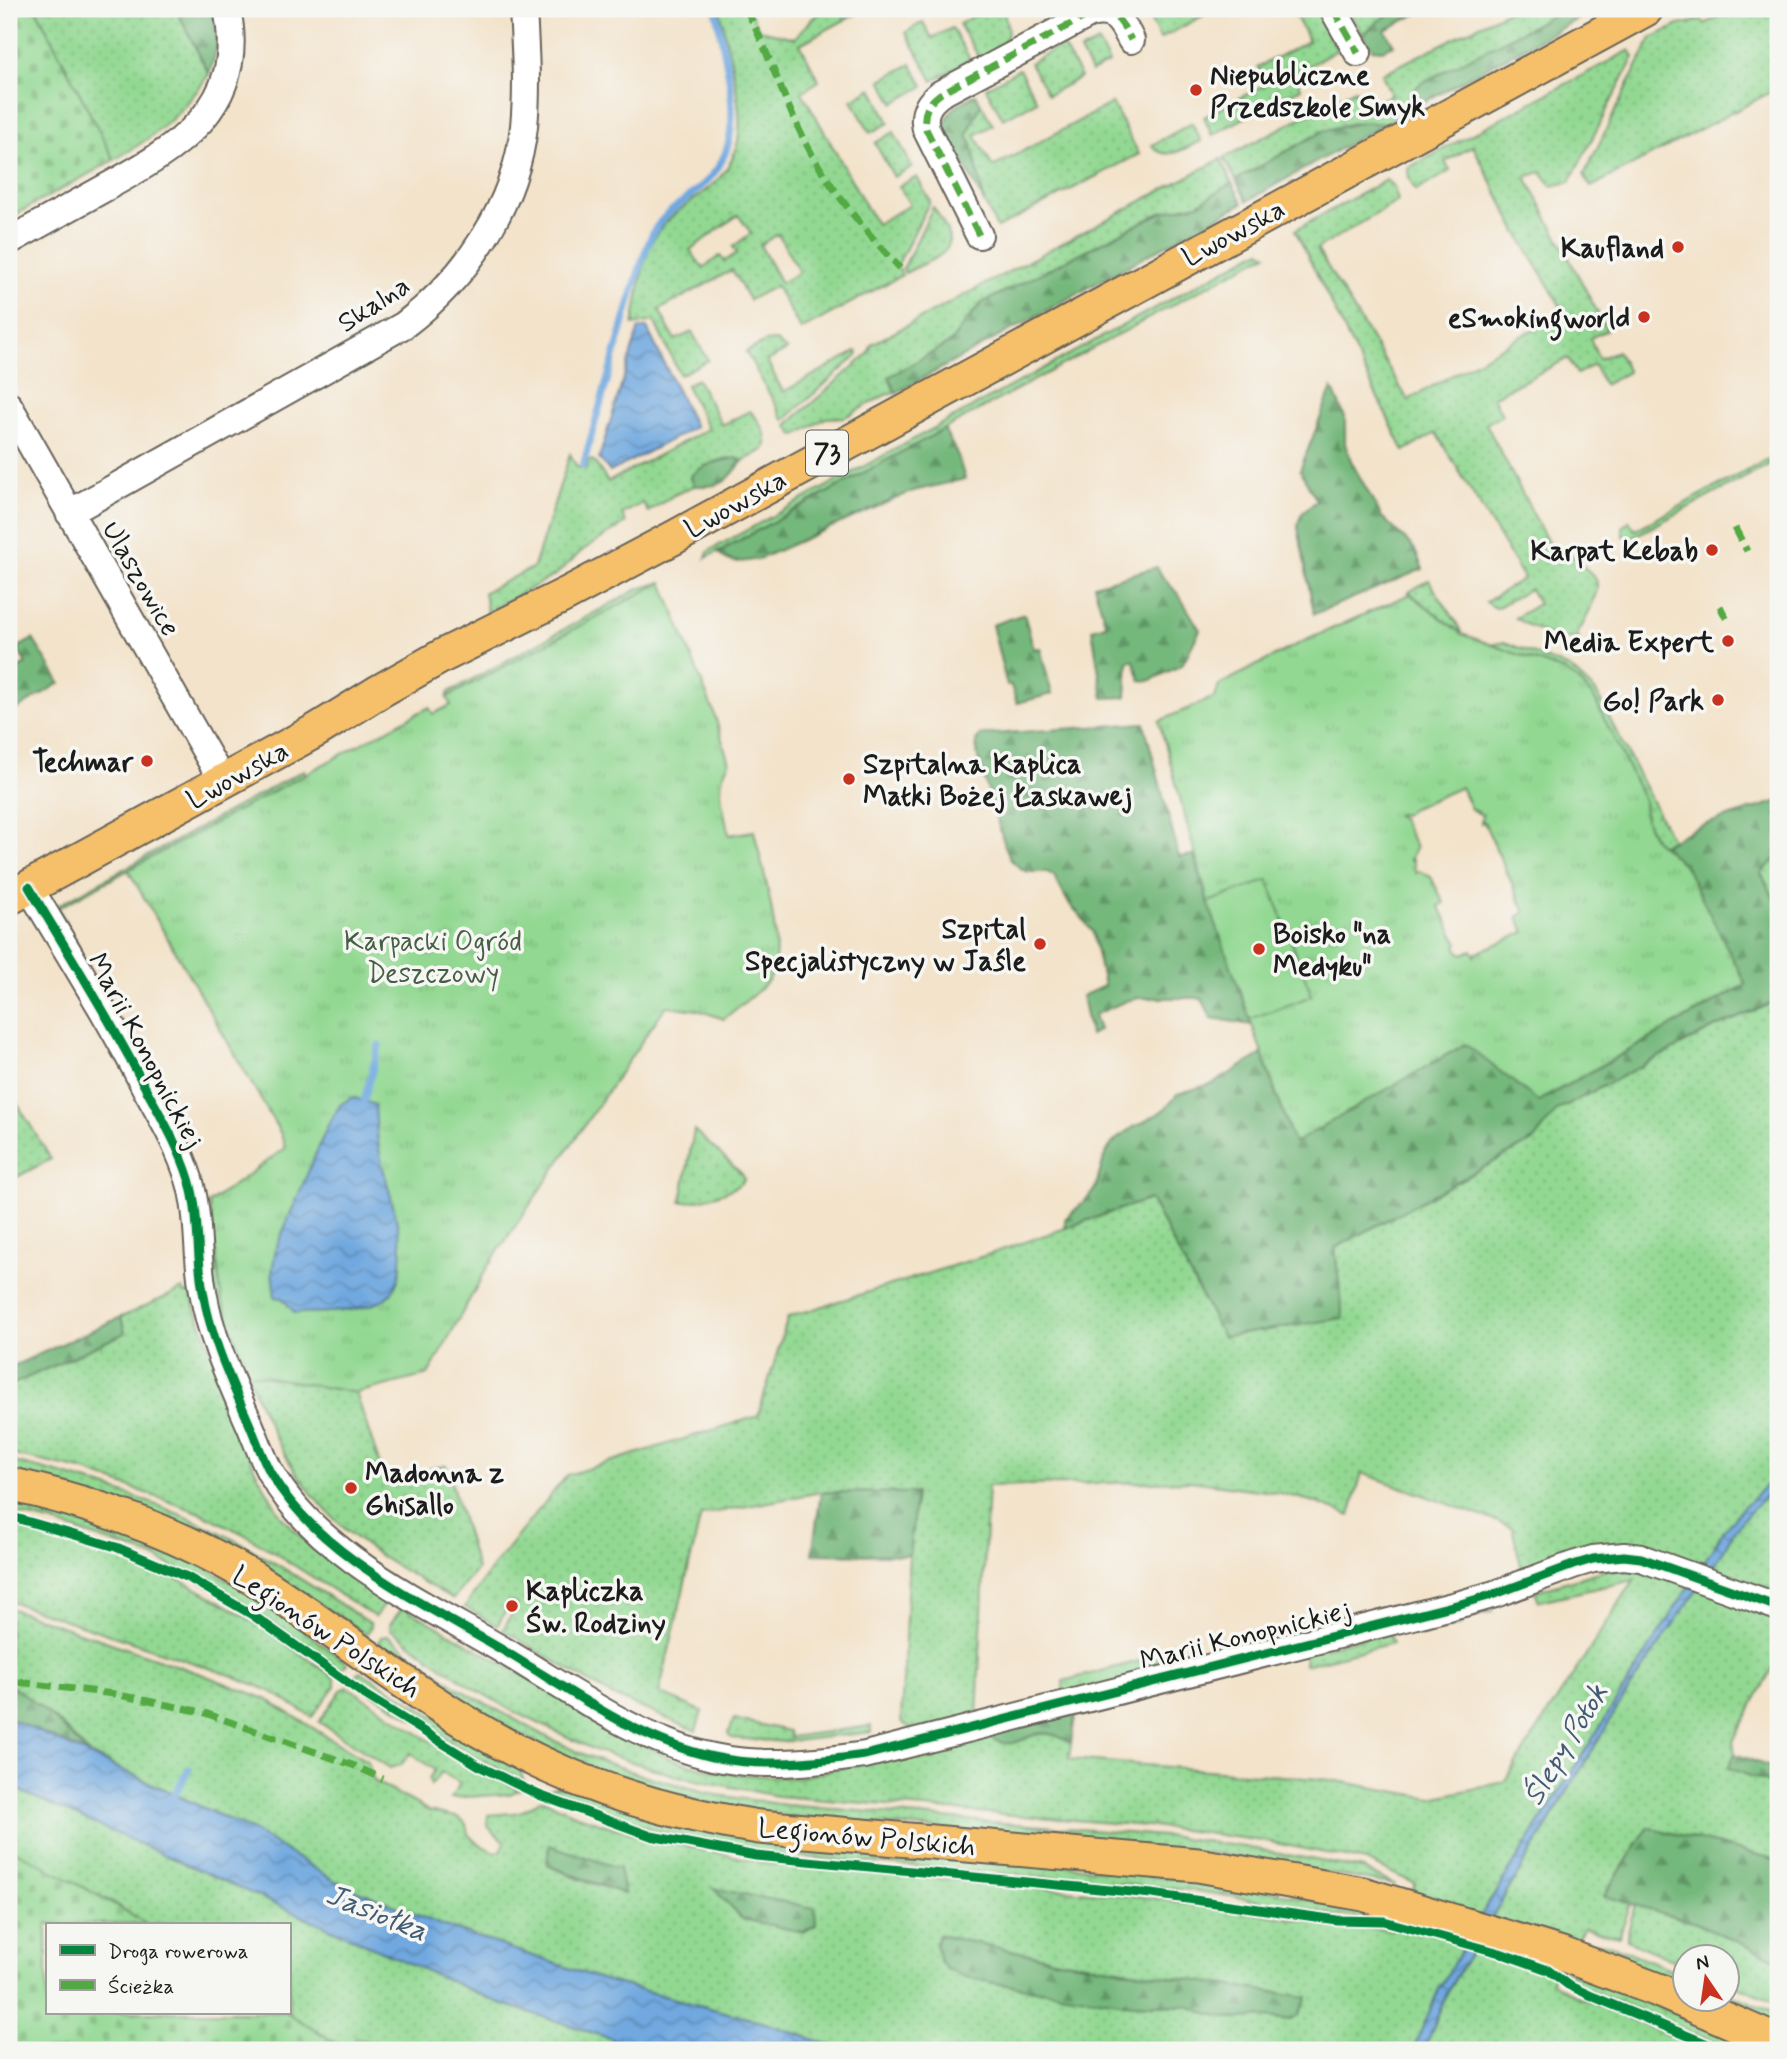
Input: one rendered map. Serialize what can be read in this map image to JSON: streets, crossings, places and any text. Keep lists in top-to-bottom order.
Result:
{
  "streets": {
    "main road": ["Lwowska", "73", "Legionów Polskich"],
    "street": ["Skalna", "Ulaszowice", "Marii Konopnickiej"]
  },
  "crossings": [
    ["Lwowska", "Ulaszowice"],
    ["Lwowska", "Marii Konopnickiej"],
    ["Skalna", "Ulaszowice"]
  ],
  "water": ["Ślepy Potok", "Jasiołka"],
  "parks": ["Karpacki Ogród Deszczowy"],
  "places": [
    "Niepubliczne Przedszkole Smyk",
    "Kaufland",
    "eSmokingworld",
    "Karpat Kebab",
    "Media Expert",
    "Go! Park",
    "Techmar",
    "Szpitalna Kaplica Matki Bożej Łaskawej",
    "Szpital Specjalistyczny w Jaśle",
    "Boisko \"na Medyku\"",
    "Madonna z Ghisallo",
    "Kapliczka Św. Rodziny"
  ],
  "legend": ["Droga rowerowa", "Ścieżka"],
  "north": "top"
}
